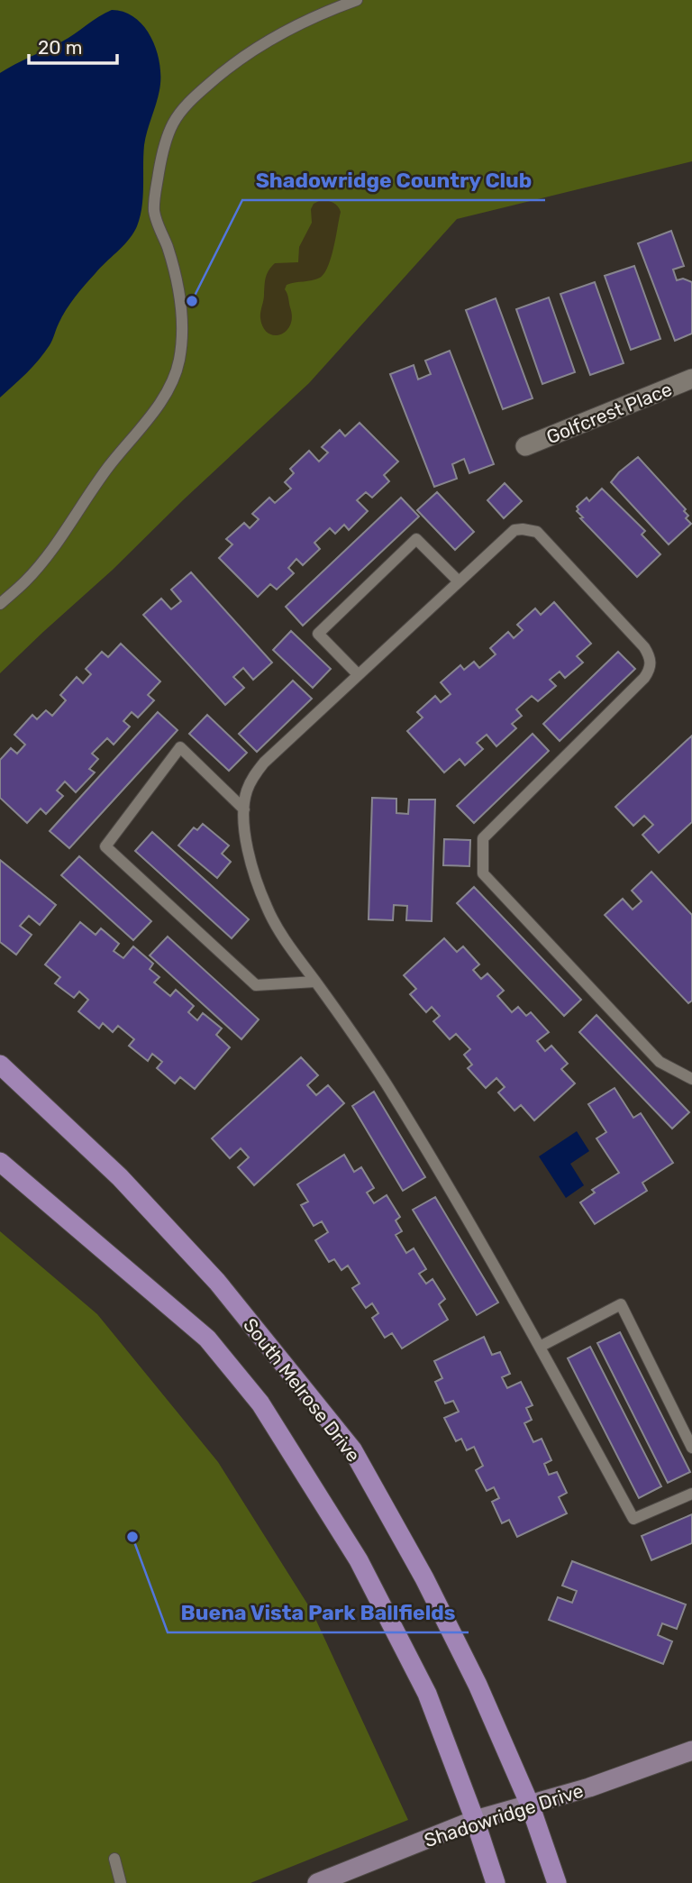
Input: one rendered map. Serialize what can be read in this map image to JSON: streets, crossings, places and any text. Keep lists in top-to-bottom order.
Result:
{
  "streets": {
    "main road": ["South Melrose Drive", "Shadowridge Drive"],
    "street": ["Golfcrest Place"]
  },
  "crossings": [
    ["South Melrose Drive", "Shadowridge Drive"]
  ],
  "places": ["Shadowridge Country Club", "Buena Vista Park Ballfields"],
  "scale_bar": "20 m"
}
